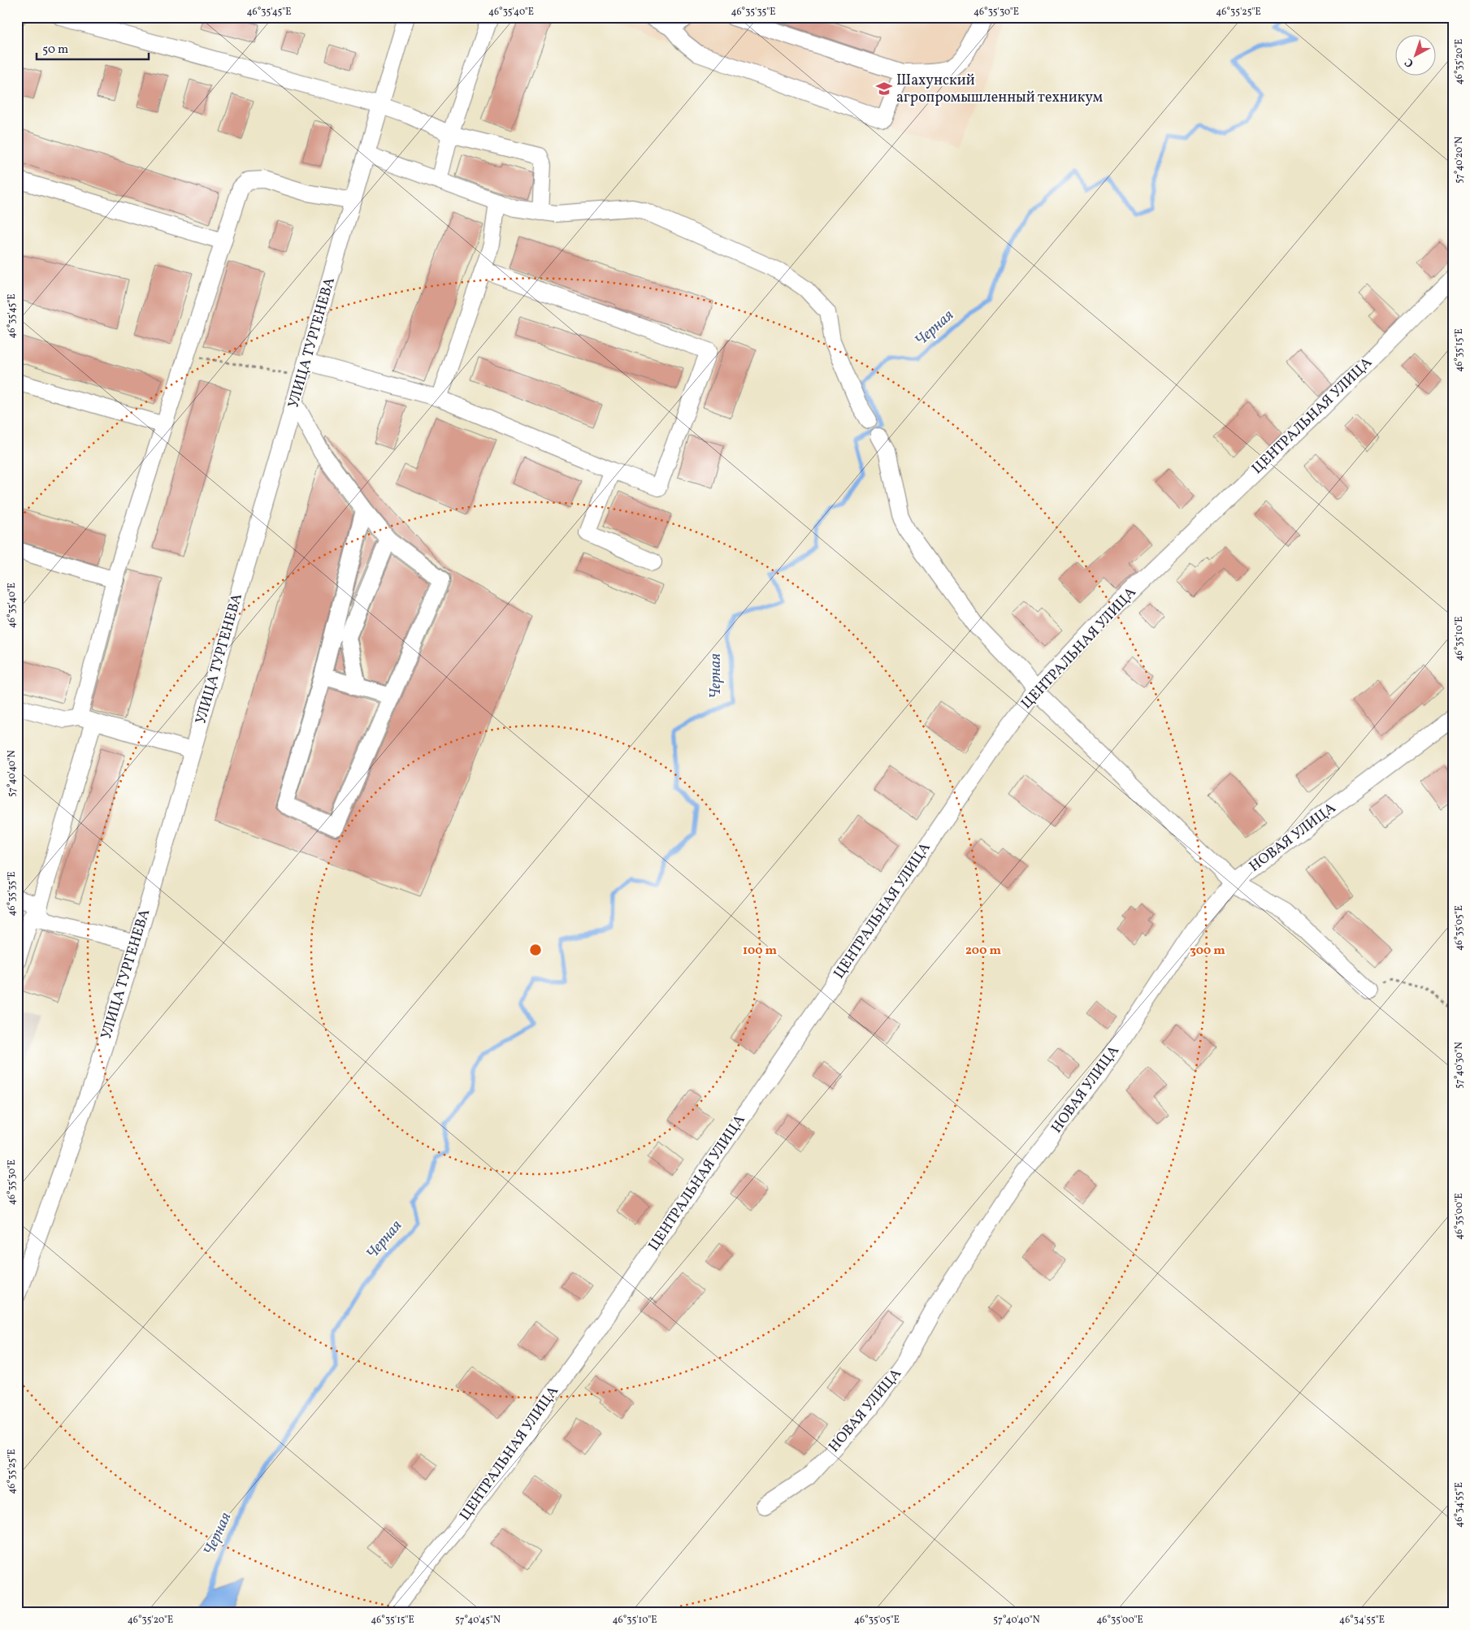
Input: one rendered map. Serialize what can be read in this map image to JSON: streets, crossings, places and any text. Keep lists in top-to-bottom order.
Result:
{
  "streets": {
    "street": ["УЛИЦА ТУРГЕНЕВА", "ЦЕНТРАЛЬНАЯ УЛИЦА", "НОВАЯ УЛИЦА"]
  },
  "water": ["Черная"],
  "places": {
    "school or university": ["Шахунский агропромышленный техникум"]
  },
  "scale_bar": "50 m",
  "north": "bottom left",
  "coordinates": [
    "46°35'45\"E",
    "46°35'40\"E",
    "46°35'35\"E",
    "46°35'30\"E",
    "46°35'25\"E",
    "46°35'20\"E",
    "57°40'20\"N",
    "46°35'15\"E",
    "46°35'10\"E",
    "57°40'40\"N",
    "46°35'05\"E",
    "57°40'30\"N",
    "46°35'00\"E",
    "46°34'55\"E",
    "57°40'45\"N"
  ],
  "rings": ["100 m", "200 m", "300 m"]
}
